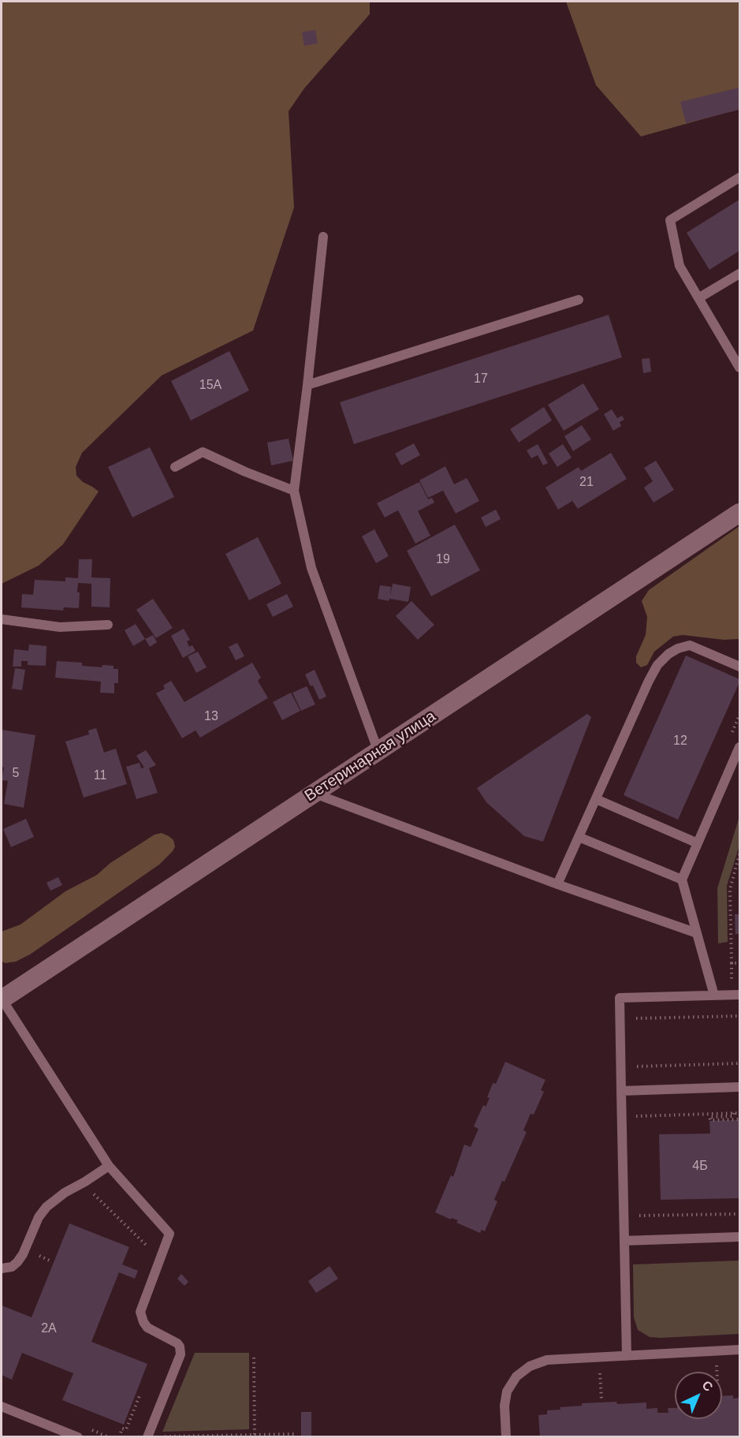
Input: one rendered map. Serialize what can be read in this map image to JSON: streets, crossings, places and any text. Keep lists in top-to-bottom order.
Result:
{
  "streets": {
    "street": ["Ветеринарная улица"]
  },
  "house_numbers": [
    "17",
    "15А",
    "21",
    "19",
    "13",
    "12",
    "5",
    "11",
    "4Б",
    "2А"
  ],
  "north": "top right"
}
